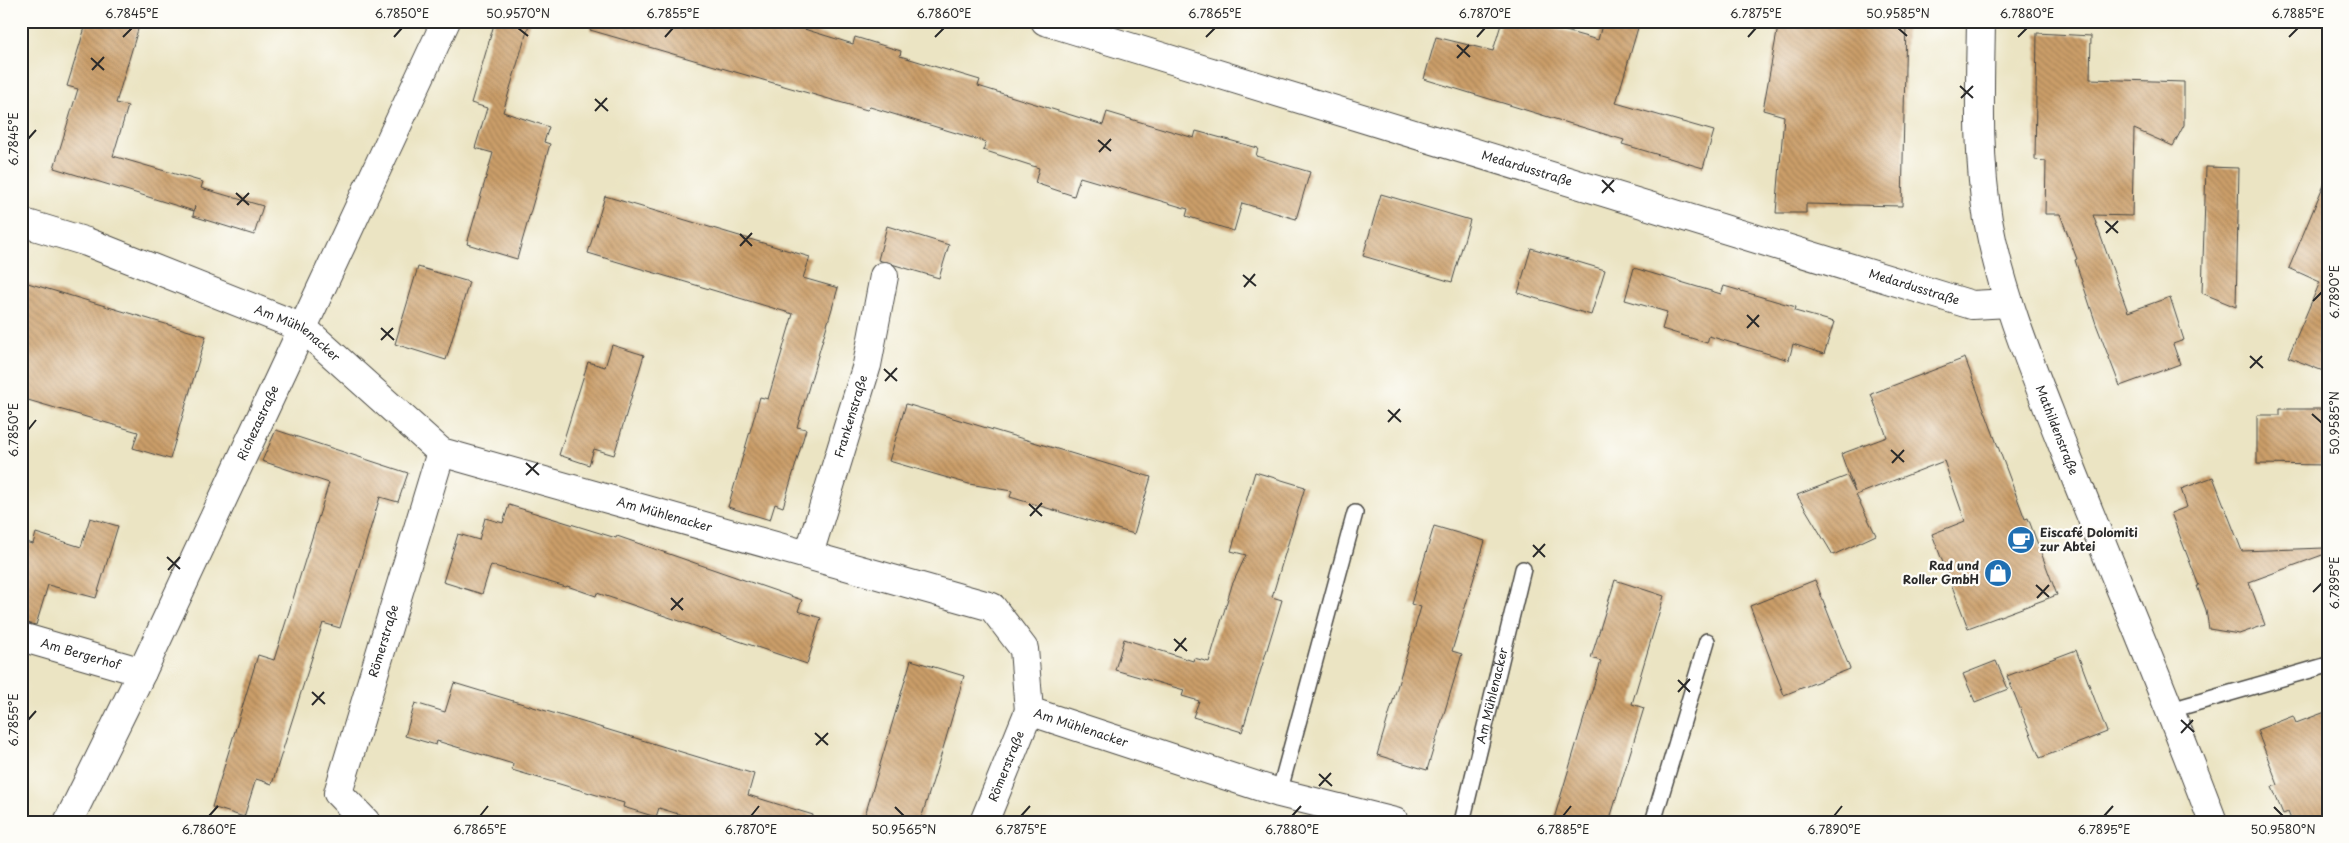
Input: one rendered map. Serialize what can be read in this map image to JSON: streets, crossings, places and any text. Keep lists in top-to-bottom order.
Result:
{
  "streets": {
    "street": [
      "Medardusstraße",
      "Am Mühlenacker",
      "Frankenstraße",
      "Richezastraße",
      "Mathildenstraße",
      "Römerstraße",
      "Am Bergerhof"
    ]
  },
  "crossings": [
    ["Medardusstraße", "Mathildenstraße"],
    ["Am Mühlenacker", "Frankenstraße"],
    ["Am Mühlenacker", "Richezastraße"],
    ["Am Mühlenacker", "Römerstraße"],
    ["Richezastraße", "Am Bergerhof"]
  ],
  "places": {
    "cafe": ["Eiscafé Dolomiti zur Abtei"],
    "shop": ["Rad und Roller GmbH"]
  },
  "coordinates": [
    "6.7845°E",
    "6.7850°E",
    "50.9570°N",
    "6.7855°E",
    "6.7860°E",
    "6.7865°E",
    "6.7870°E",
    "6.7875°E",
    "50.9585°N",
    "6.7880°E",
    "6.7885°E",
    "6.7890°E",
    "6.7895°E",
    "50.9565°N",
    "50.9580°N"
  ]
}
